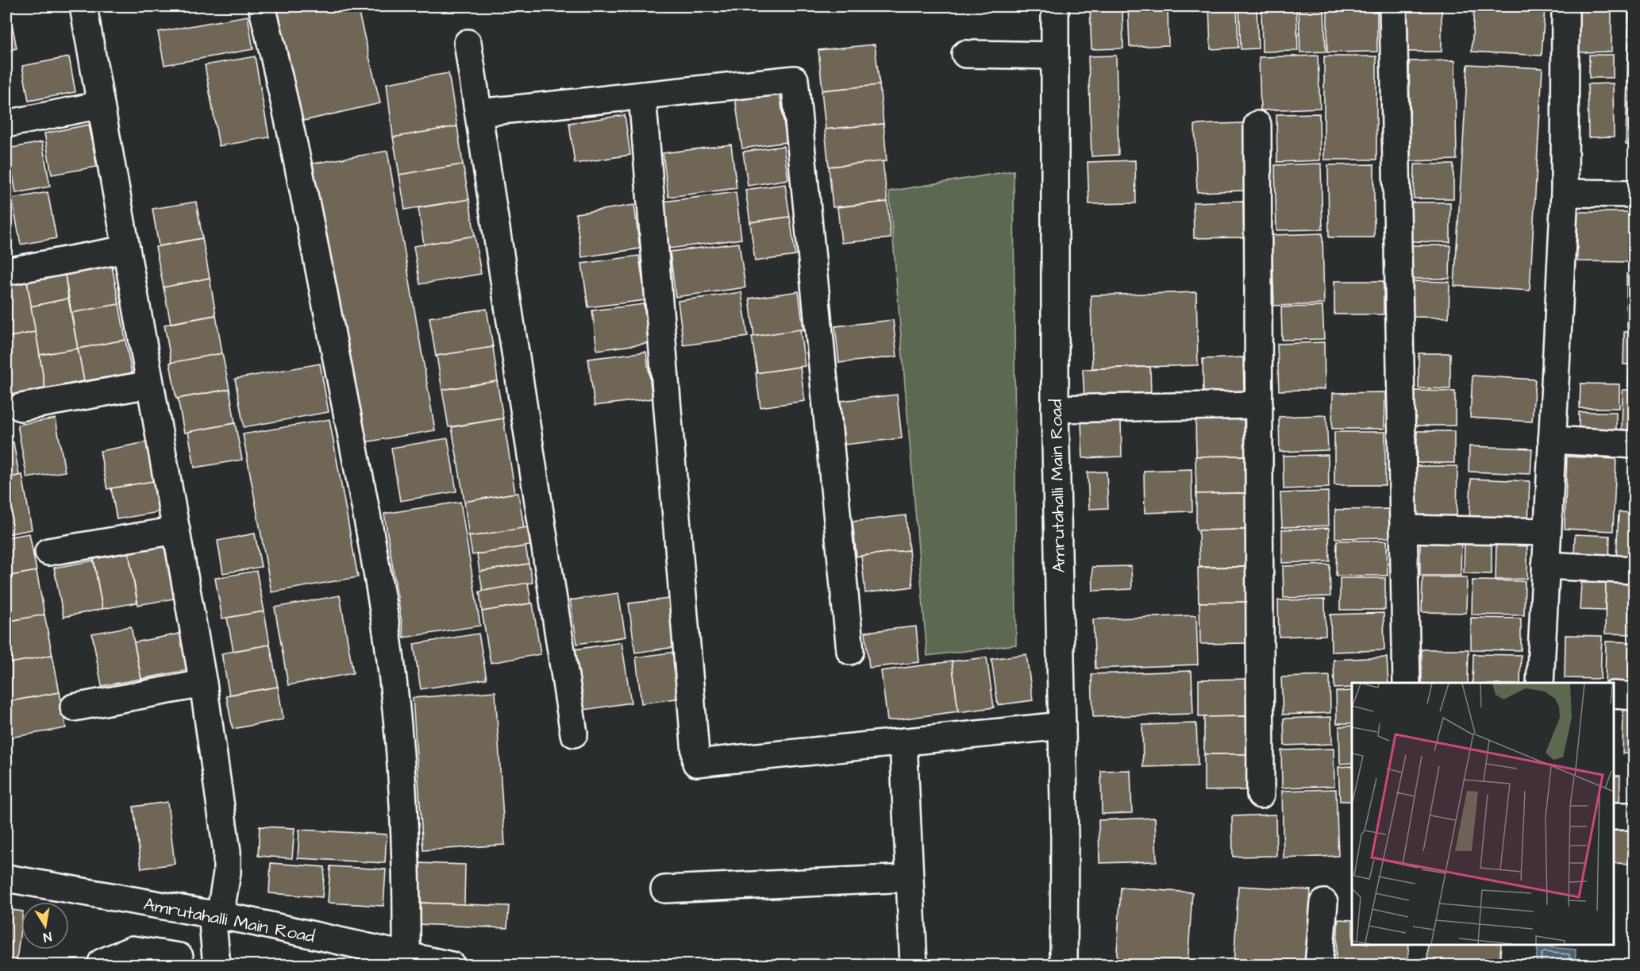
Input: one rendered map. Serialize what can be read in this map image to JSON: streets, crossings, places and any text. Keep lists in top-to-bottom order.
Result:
{
  "streets": {
    "street": ["Amrutahalli Main Road"]
  },
  "north": "bottom"
}
